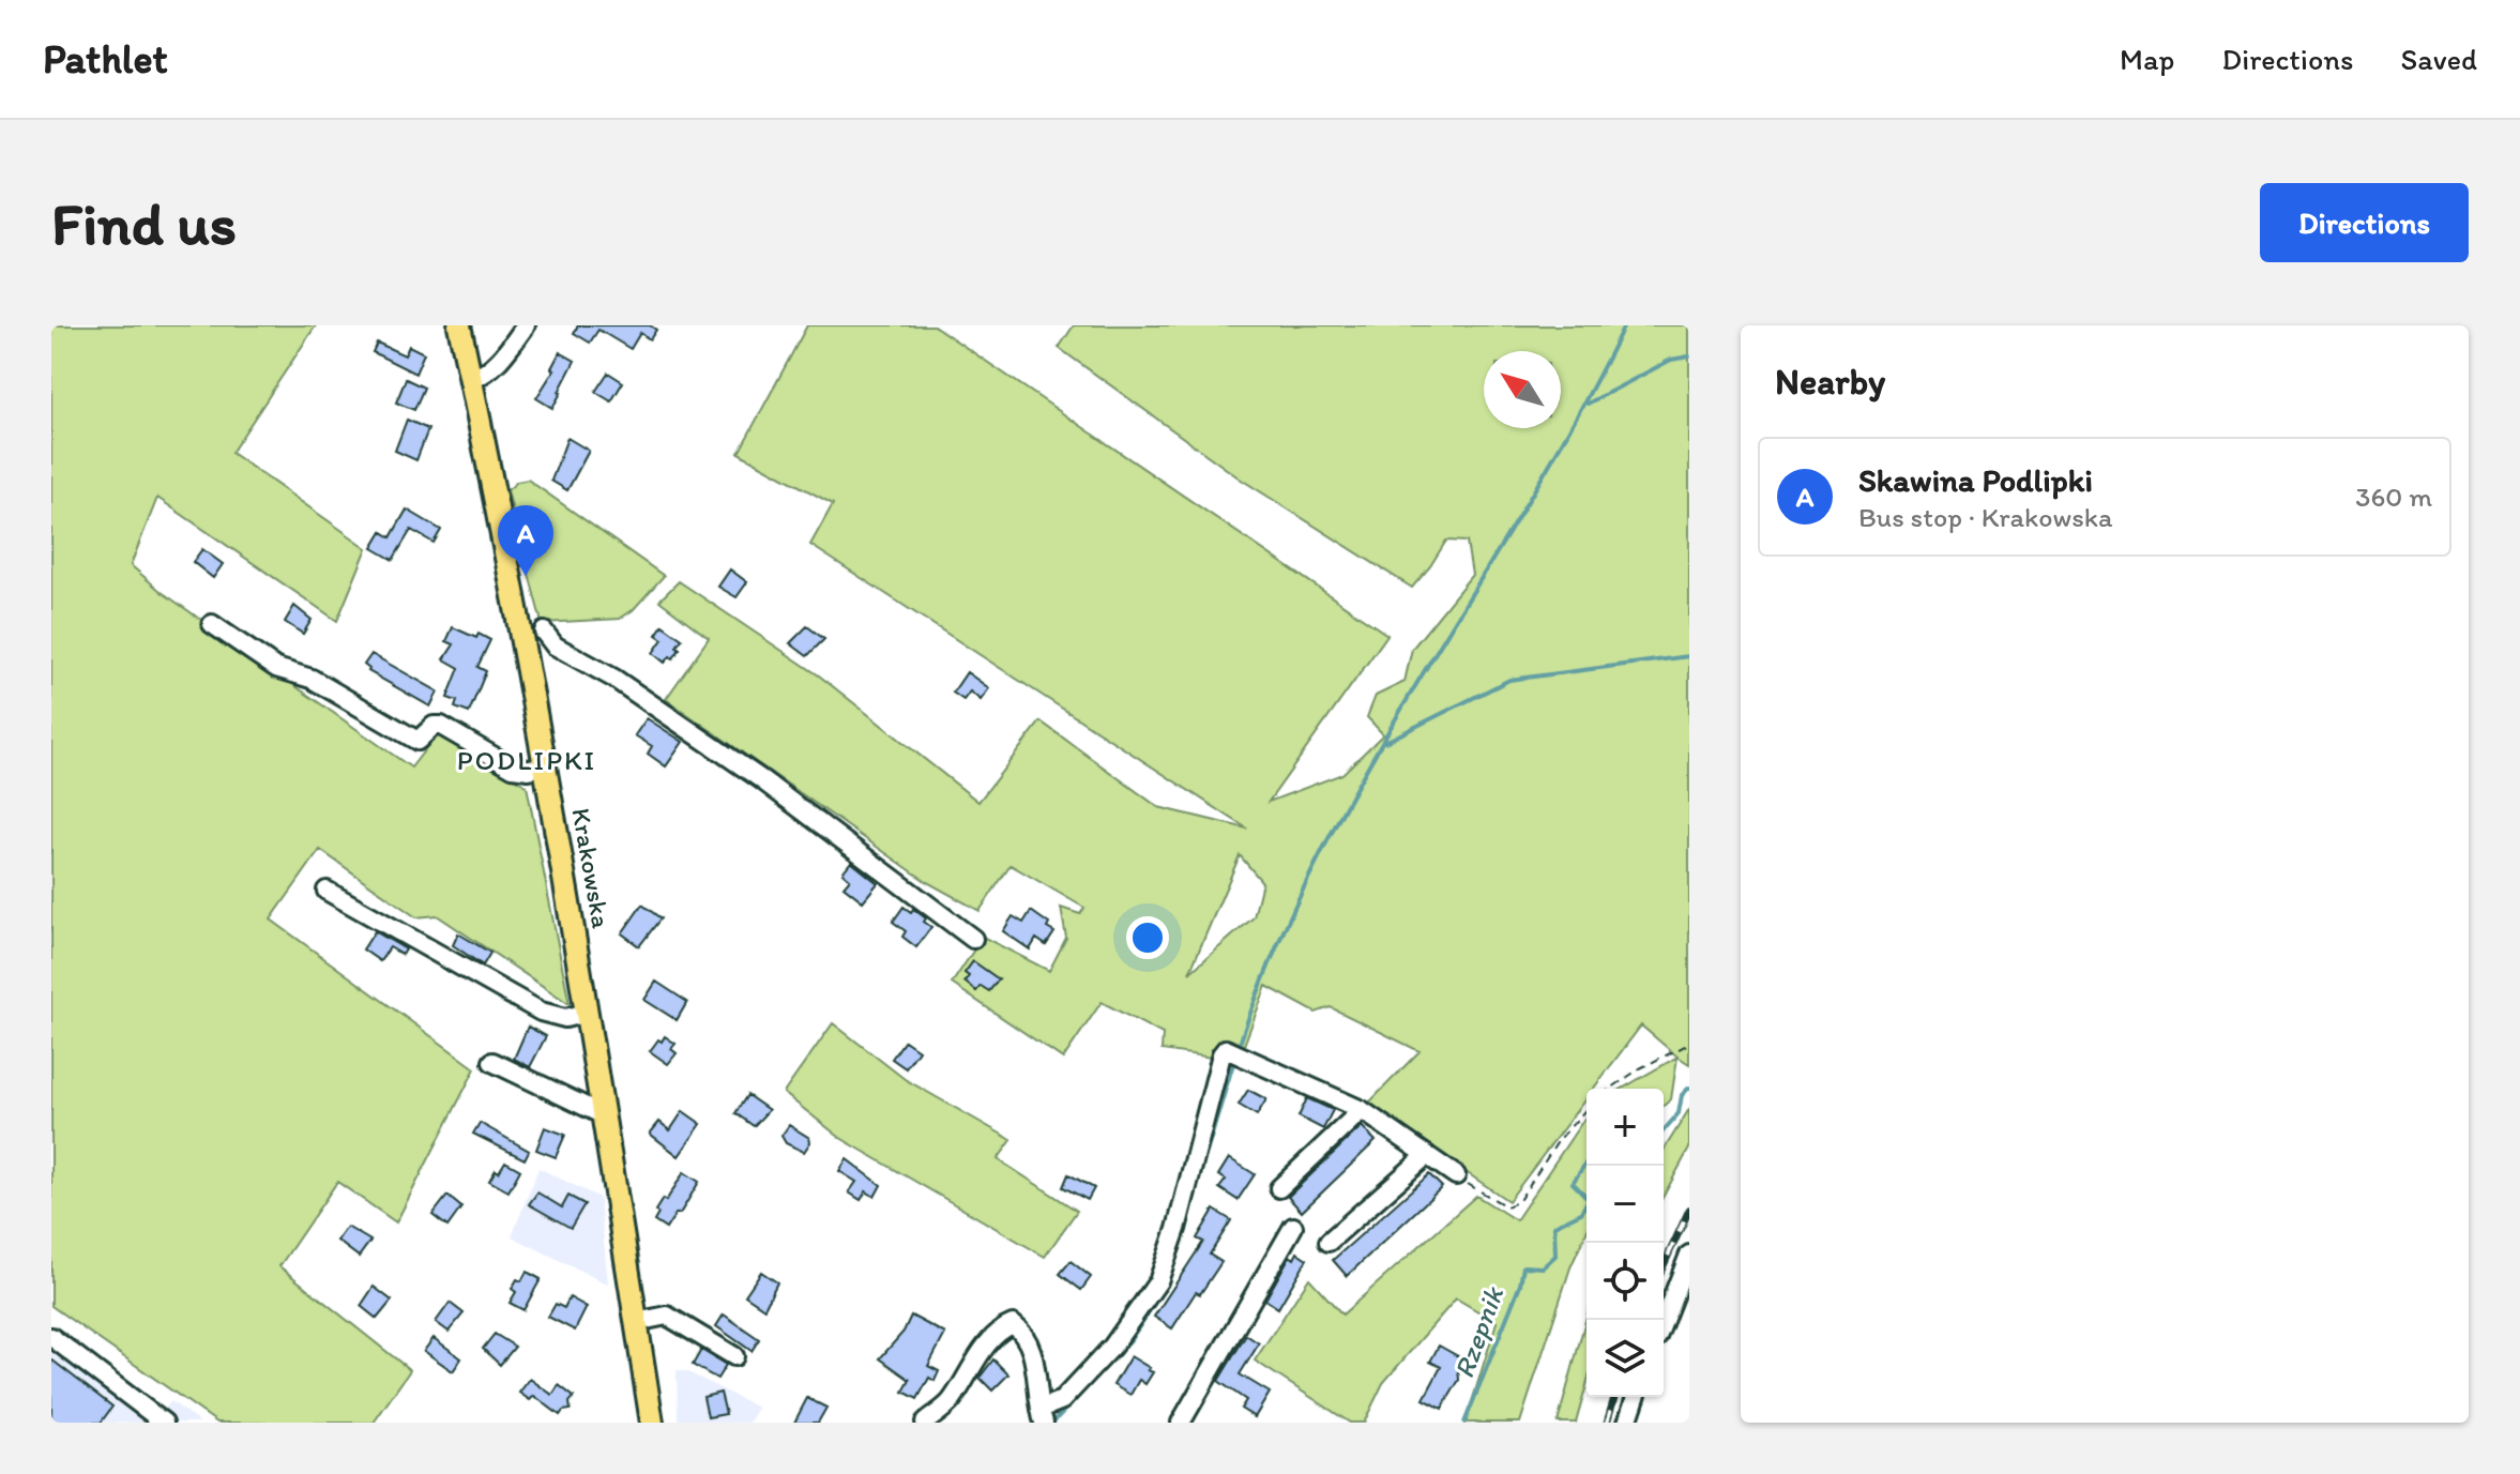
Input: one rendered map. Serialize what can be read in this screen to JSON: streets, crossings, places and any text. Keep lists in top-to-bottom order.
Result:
{
  "streets": {
    "main road": ["Krakowska"]
  },
  "districts": ["PODLIPKI"],
  "water": ["Rzepnik"],
  "north": "top left",
  "page": {
    "header": "Pathlet",
    "nav": ["Map", "Directions", "Saved"],
    "buttons": "Directions",
    "title": "Find us",
    "heading": "Nearby",
    "list": [
      {
        "mark": "A",
        "name": "Skawina Podlipki",
        "note": "Bus stop · Krakowska",
        "value": "360 m"
      }
    ],
    "pins": "A",
    "map_buttons": ["+", "−"]
  }
}
